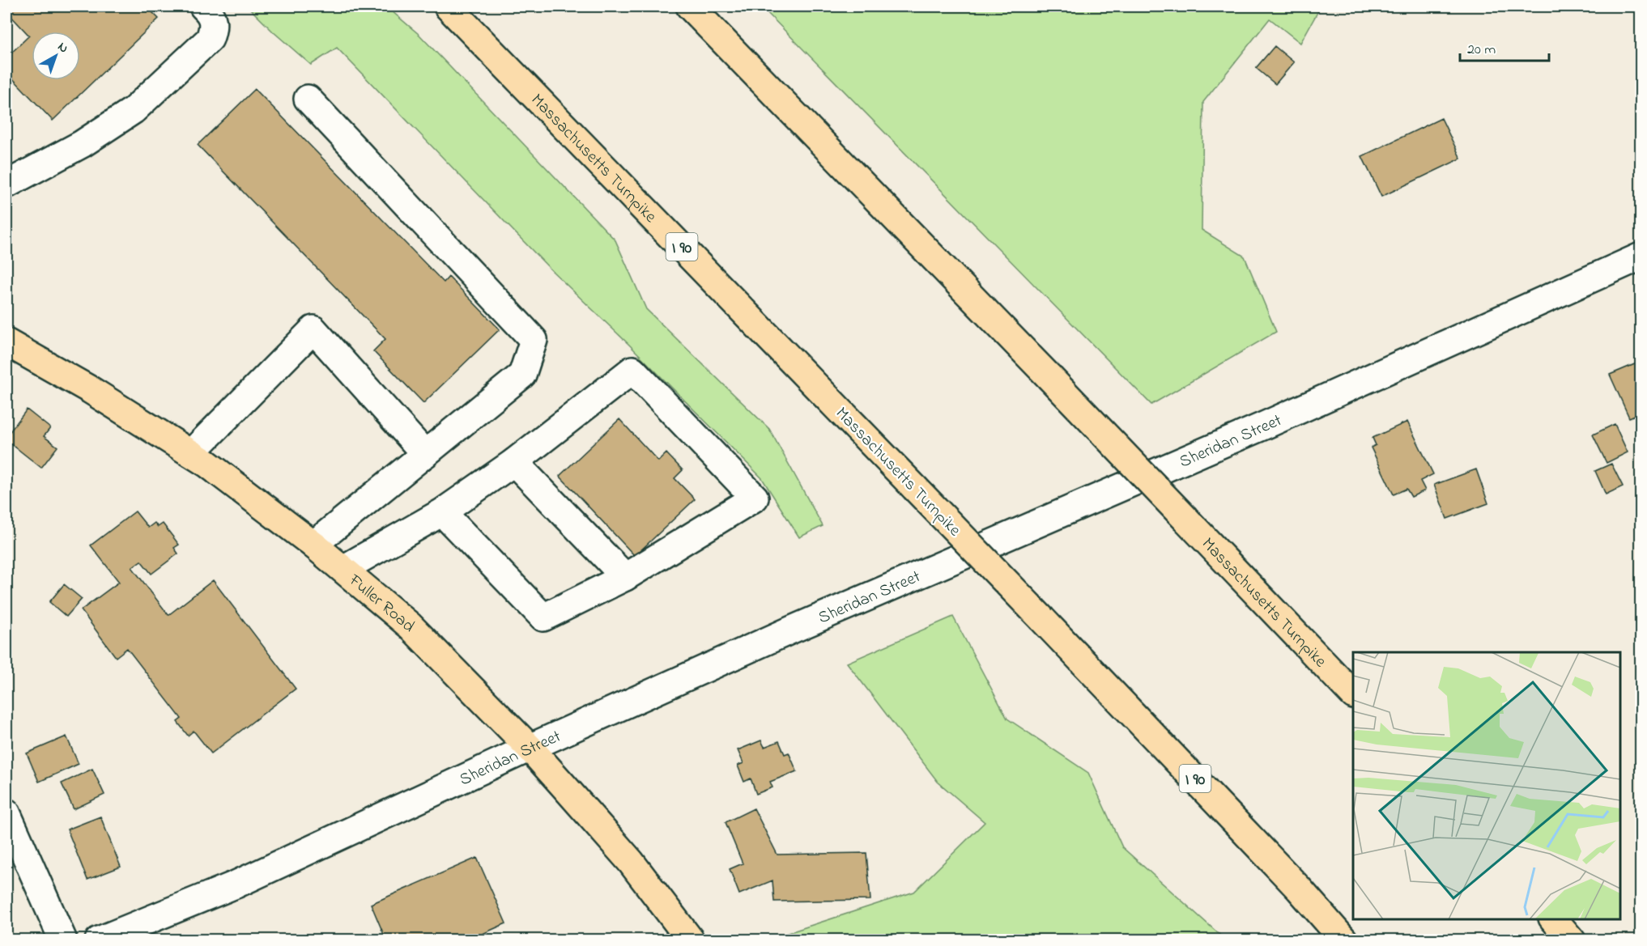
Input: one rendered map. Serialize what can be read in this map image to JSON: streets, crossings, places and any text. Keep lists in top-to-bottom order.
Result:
{
  "streets": {
    "main road": ["Massachusetts Turnpike", "I 90", "Fuller Road"],
    "street": ["Sheridan Street"]
  },
  "crossings": [
    ["Sheridan Street", "Fuller Road"]
  ],
  "scale_bar": "20 m",
  "north": "top right"
}
